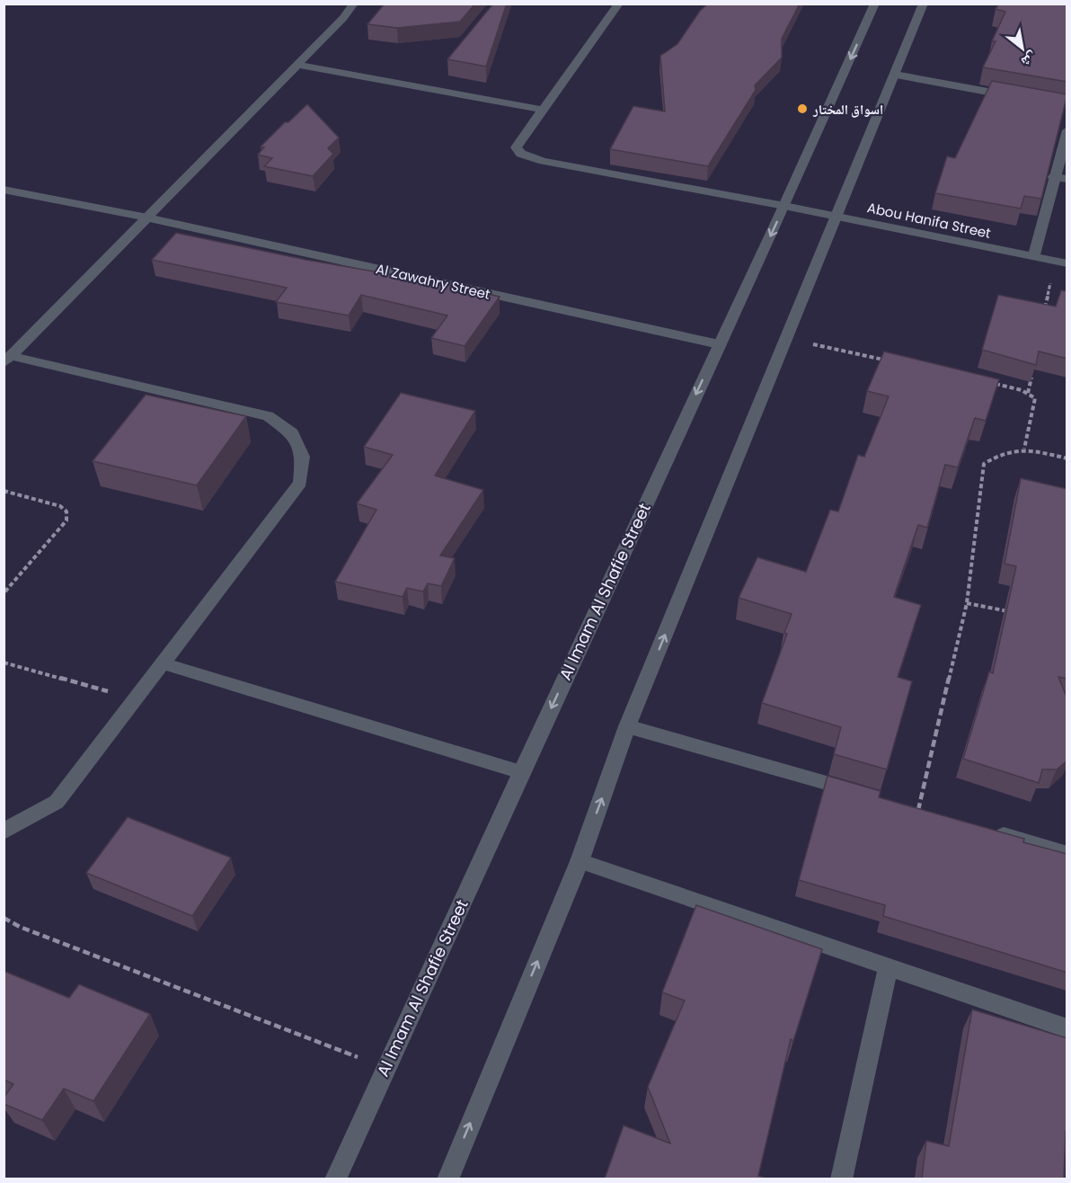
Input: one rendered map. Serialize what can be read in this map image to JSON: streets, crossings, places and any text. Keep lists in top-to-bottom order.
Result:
{
  "streets": {
    "street": ["Abou Hanifa Street", "Al Zawahry Street", "Al Imam Al Shafie Street"]
  },
  "crossings": [
    ["Abou Hanifa Street", "Al Imam Al Shafie Street"],
    ["Al Zawahry Street", "Al Imam Al Shafie Street"]
  ],
  "places": ["اسواق المختار"],
  "north": "bottom right"
}
